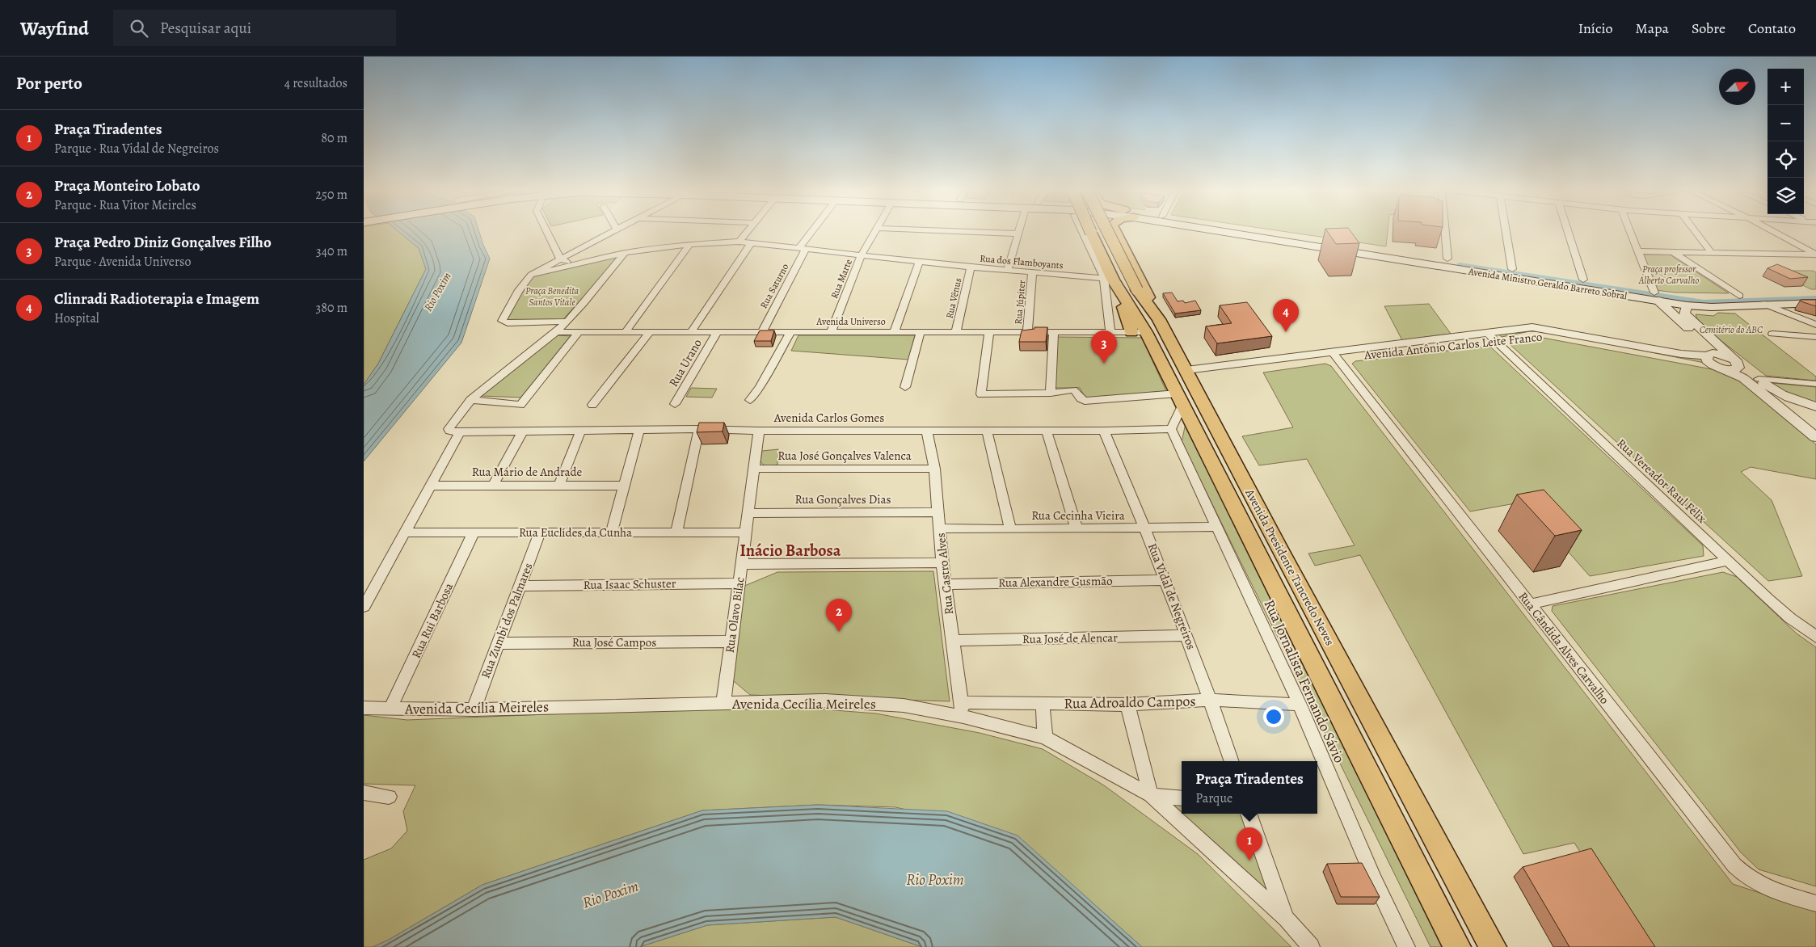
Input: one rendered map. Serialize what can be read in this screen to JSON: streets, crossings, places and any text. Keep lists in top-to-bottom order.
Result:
{
  "streets": {
    "main road": ["Avenida Ministro Geraldo Barreto Sobral", "Avenida Presidente Tancredo Neves"],
    "street": [
      "Rua dos Flamboyants",
      "Rua Marte",
      "Rua Saturno",
      "Rua Vênus",
      "Rua Júpiter",
      "Avenida Universo",
      "Avenida Antônio Carlos Leite Franco",
      "Rua Urano",
      "Avenida Carlos Gomes",
      "Rua José Gonçalves Valenca",
      "Rua Mário de Andrade",
      "Rua Vereador Raul Félix",
      "Rua Gonçalves Dias",
      "Rua Cecinha Vieira",
      "Rua Euclídes da Cunha",
      "Rua Castro Alves",
      "Rua Alexandre Gusmão",
      "Rua Isaac Schuster",
      "Rua Vidal de Negreiros",
      "Rua Olavo Bilac",
      "Rua Rui Barbosa",
      "Rua Zumbi dos Palmares",
      "Rua José de Alencar",
      "Rua José Campos",
      "Rua Cândida Alves Carvalho",
      "Rua Jornalista Fernando Sávio",
      "Rua Adroaldo Campos",
      "Avenida Cecília Meireles"
    ]
  },
  "crossings": [
    ["Rua dos Flamboyants", "Rua Marte"],
    ["Rua dos Flamboyants", "Rua Saturno"],
    ["Rua dos Flamboyants", "Rua Vênus"],
    ["Rua dos Flamboyants", "Rua Júpiter"],
    ["Rua dos Flamboyants", "Avenida Presidente Tancredo Neves"],
    ["Rua Marte", "Avenida Universo"],
    ["Rua Saturno", "Avenida Universo"],
    ["Rua Vênus", "Avenida Universo"],
    ["Rua Júpiter", "Avenida Universo"],
    ["Avenida Universo", "Rua Urano"],
    ["Avenida Universo", "Avenida Presidente Tancredo Neves"],
    ["Avenida Antônio Carlos Leite Franco", "Rua Vereador Raul Félix"],
    ["Avenida Antônio Carlos Leite Franco", "Avenida Presidente Tancredo Neves"],
    ["Avenida Antônio Carlos Leite Franco", "Rua Cândida Alves Carvalho"],
    ["Avenida Carlos Gomes", "Rua Castro Alves"],
    ["Avenida Carlos Gomes", "Rua Vidal de Negreiros"],
    ["Avenida Carlos Gomes", "Rua Olavo Bilac"],
    ["Avenida Carlos Gomes", "Rua Jornalista Fernando Sávio"],
    ["Rua José Gonçalves Valenca", "Rua Castro Alves"],
    ["Rua José Gonçalves Valenca", "Rua Olavo Bilac"],
    ["Rua Gonçalves Dias", "Rua Castro Alves"],
    ["Rua Gonçalves Dias", "Rua Olavo Bilac"],
    ["Rua Cecinha Vieira", "Rua Castro Alves"],
    ["Rua Cecinha Vieira", "Rua Vidal de Negreiros"],
    ["Rua Cecinha Vieira", "Rua Jornalista Fernando Sávio"],
    ["Rua Euclídes da Cunha", "Rua Olavo Bilac"],
    ["Rua Euclídes da Cunha", "Rua Rui Barbosa"],
    ["Rua Euclídes da Cunha", "Rua Zumbi dos Palmares"],
    ["Rua Castro Alves", "Rua Alexandre Gusmão"],
    ["Rua Castro Alves", "Rua José de Alencar"],
    ["Rua Castro Alves", "Rua Adroaldo Campos"],
    ["Rua Castro Alves", "Avenida Cecília Meireles"],
    ["Rua Alexandre Gusmão", "Rua Vidal de Negreiros"],
    ["Rua Isaac Schuster", "Rua Olavo Bilac"],
    ["Rua Isaac Schuster", "Rua Zumbi dos Palmares"],
    ["Rua Vidal de Negreiros", "Rua José de Alencar"],
    ["Rua Vidal de Negreiros", "Rua Adroaldo Campos"],
    ["Rua Olavo Bilac", "Rua José Campos"],
    ["Rua Olavo Bilac", "Avenida Cecília Meireles"],
    ["Rua Rui Barbosa", "Avenida Cecília Meireles"],
    ["Rua Zumbi dos Palmares", "Rua José Campos"],
    ["Rua Zumbi dos Palmares", "Avenida Cecília Meireles"],
    ["Rua Jornalista Fernando Sávio", "Rua Adroaldo Campos"],
    ["Rua Adroaldo Campos", "Avenida Cecília Meireles"]
  ],
  "districts": ["Inácio Barbosa"],
  "water": ["Rio Poxim"],
  "parks": ["Praça professor Alberto Carvalho", "Praça Benedita Santos Vitale", "Cemitério do ABC"],
  "north": "top right",
  "page": {
    "header": "Wayfind",
    "search": "Pesquisar aqui",
    "nav": [
      "Início",
      "Mapa",
      "Sobre",
      "Contato"
    ],
    "heading": ["Por perto", "4 resultados"],
    "map_buttons": ["+", "−"],
    "list": [
      {
        "mark": "1",
        "name": "Praça Tiradentes",
        "note": "Parque · Rua Vidal de Negreiros",
        "value": "80 m"
      },
      {
        "mark": "2",
        "name": "Praça Monteiro Lobato",
        "note": "Parque · Rua Vitor Meireles",
        "value": "250 m"
      },
      {
        "mark": "3",
        "name": "Praça Pedro Diniz Gonçalves Filho",
        "note": "Parque · Avenida Universo",
        "value": "340 m"
      },
      {
        "mark": "4",
        "name": "Clinradi Radioterapia e Imagem",
        "note": "Hospital",
        "value": "380 m"
      }
    ],
    "pins": [
      "4",
      "3",
      "2",
      "1"
    ],
    "popup": ["Praça Tiradentes", "Parque"]
  }
}
